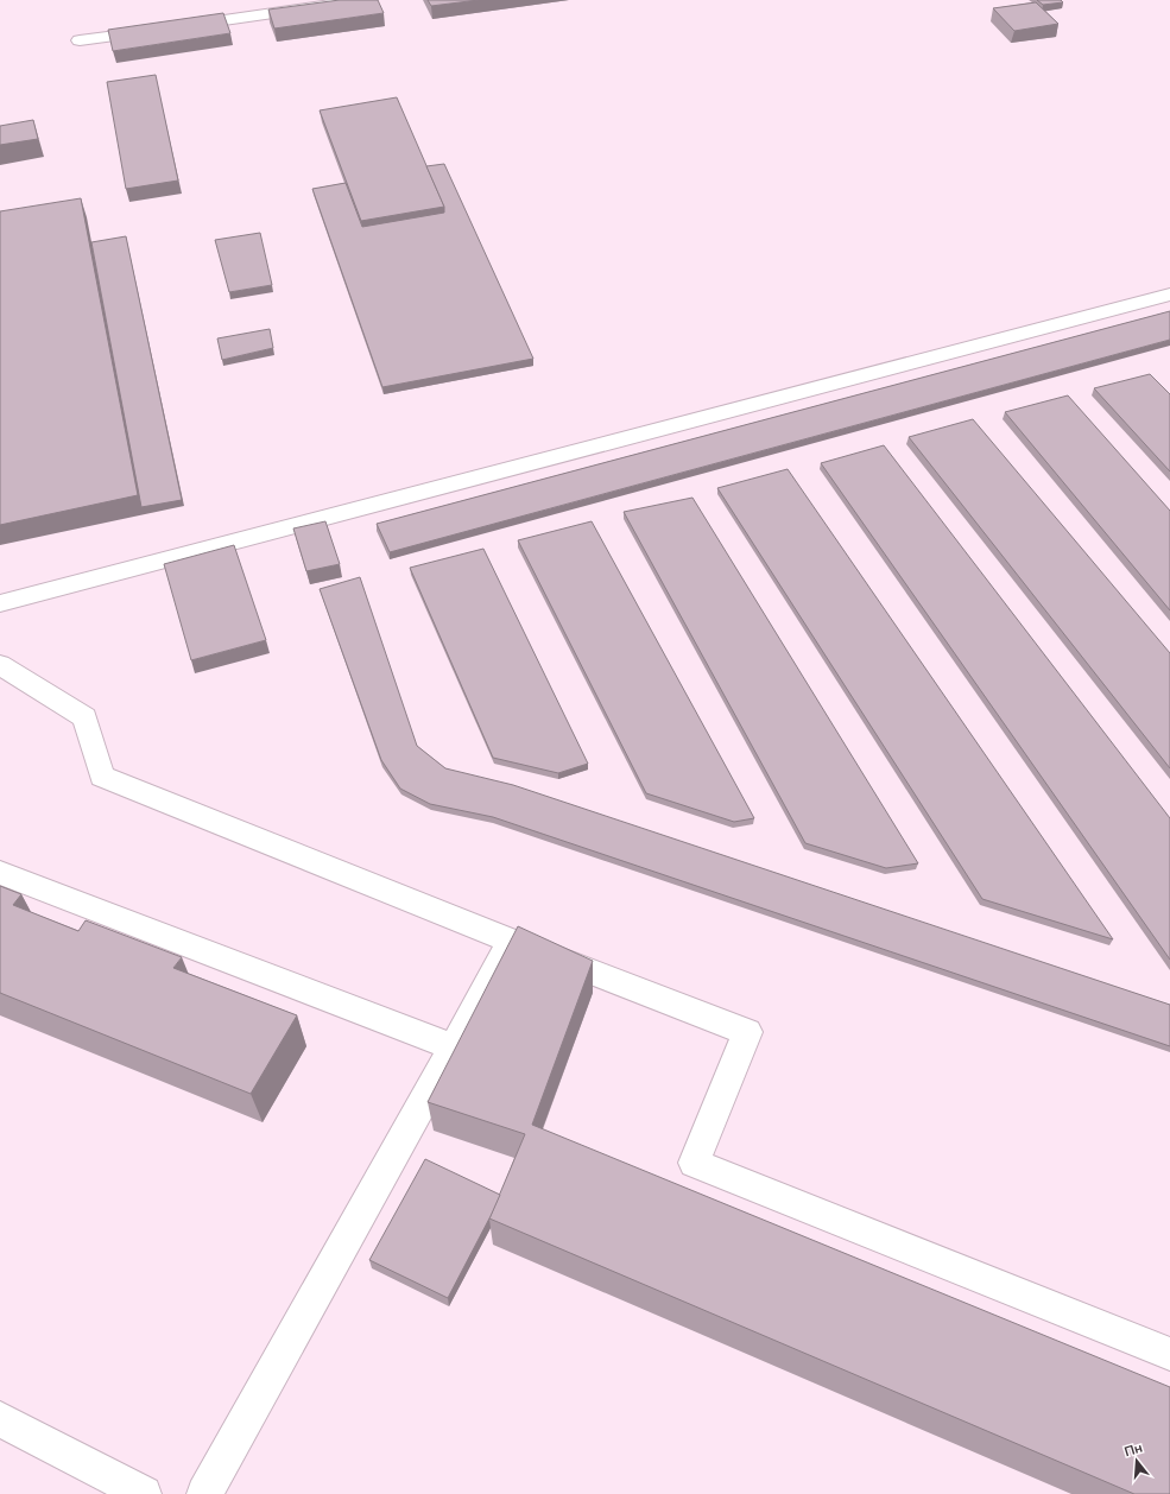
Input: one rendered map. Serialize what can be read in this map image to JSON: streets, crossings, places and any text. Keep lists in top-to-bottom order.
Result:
{
  "north": "top"
}
